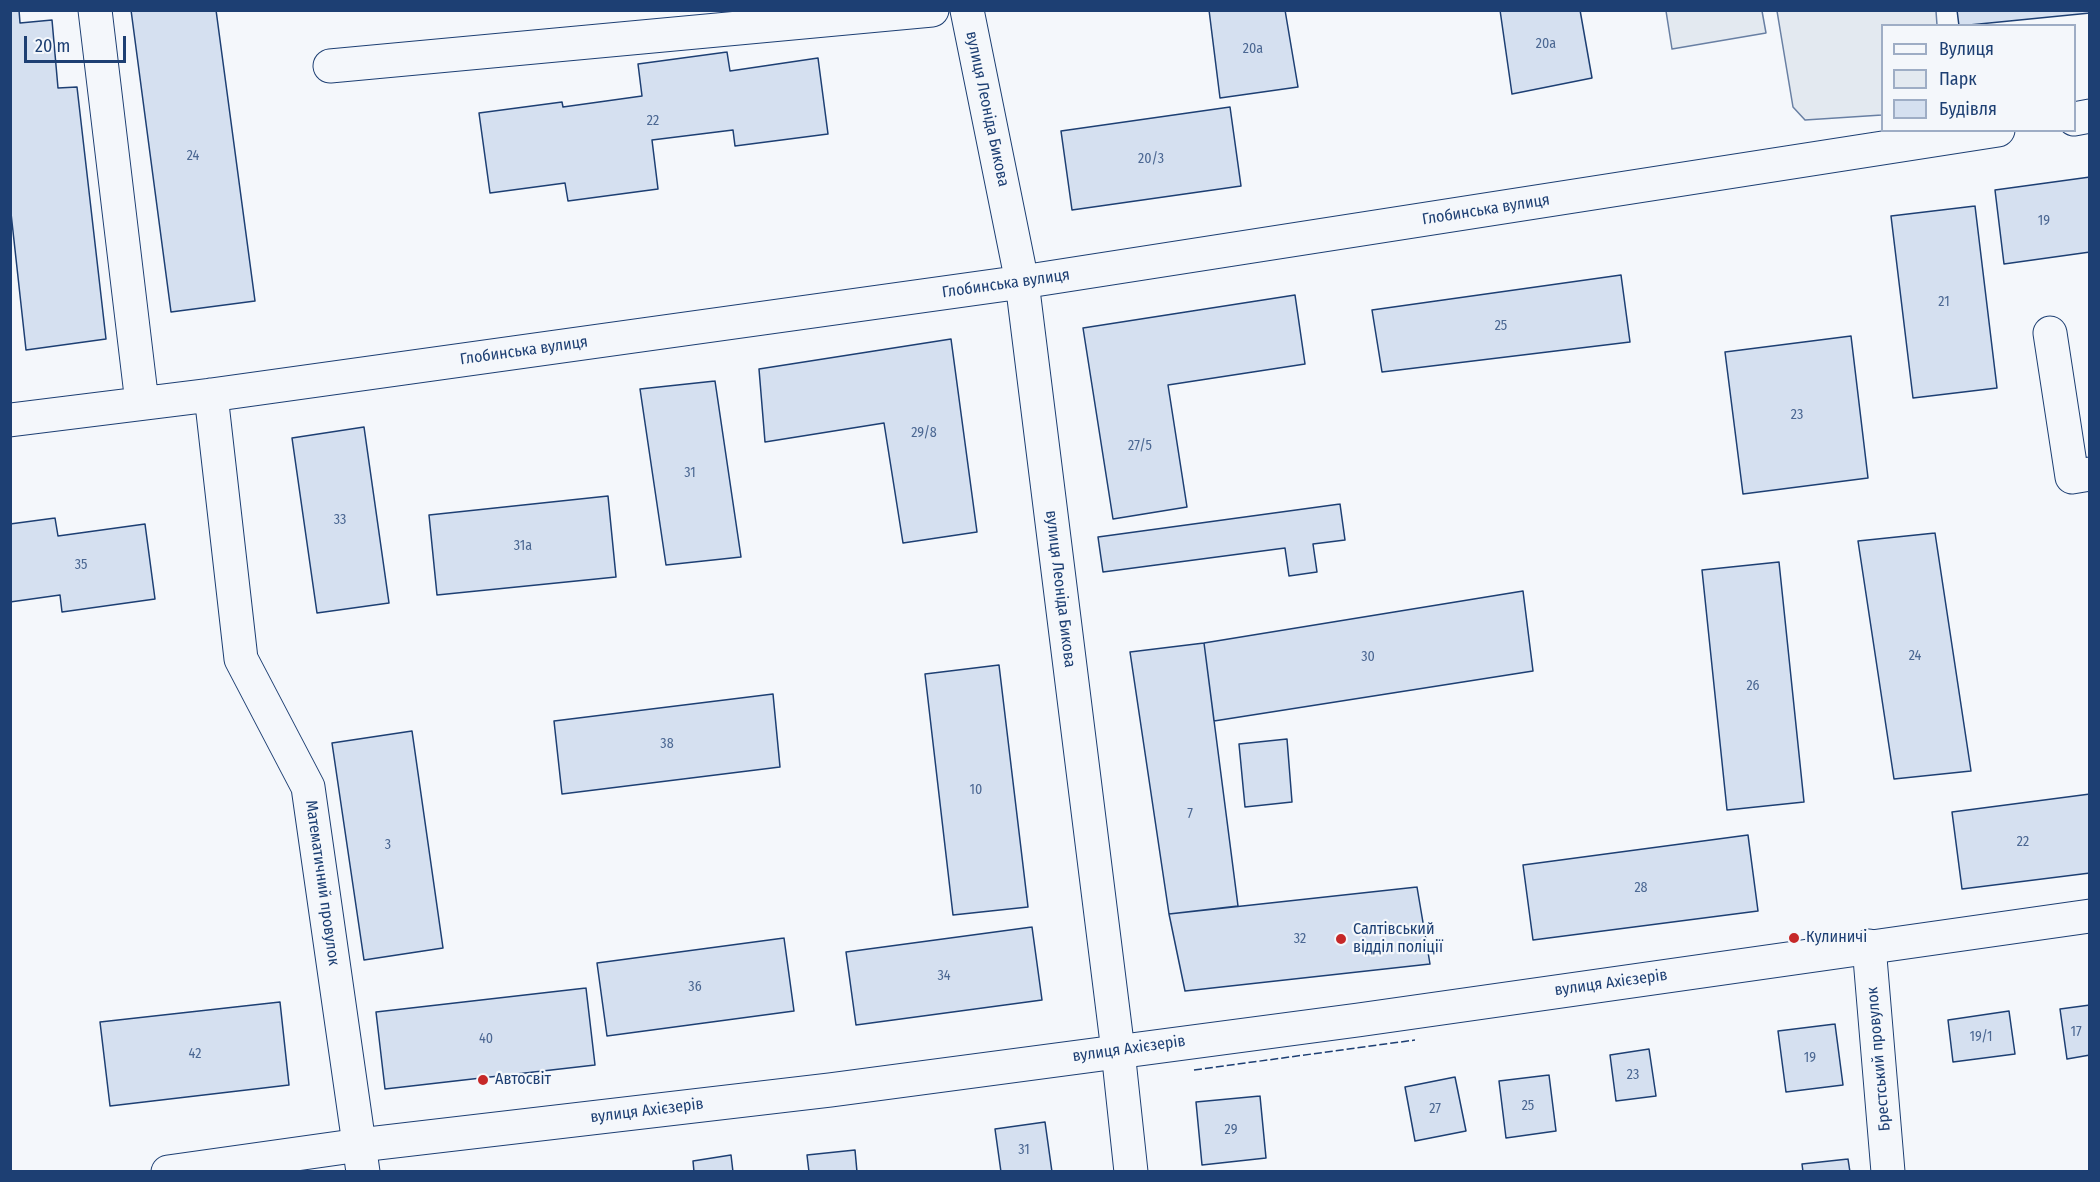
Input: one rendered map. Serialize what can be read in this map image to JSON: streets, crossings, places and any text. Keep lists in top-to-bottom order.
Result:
{
  "streets": {
    "street": [
      "вулиця Леоніда Бикова",
      "Глобинська вулиця",
      "Математичний провулок",
      "вулиця Ахієзерів",
      "Брестський провулок"
    ]
  },
  "crossings": [
    ["вулиця Леоніда Бикова", "Глобинська вулиця"],
    ["вулиця Леоніда Бикова", "вулиця Ахієзерів"],
    ["Глобинська вулиця", "Математичний провулок"],
    ["Математичний провулок", "вулиця Ахієзерів"],
    ["вулиця Ахієзерів", "Брестський провулок"]
  ],
  "places": ["Кулиничі", "Салтівський відділ поліції", "Автосвіт"],
  "house_numbers": [
    "20а",
    "20а",
    "22",
    "24",
    "20/3",
    "19",
    "21",
    "25",
    "23",
    "29/8",
    "27/5",
    "31",
    "33",
    "31а",
    "35",
    "24",
    "30",
    "26",
    "38",
    "10",
    "7",
    "22",
    "3",
    "28",
    "32",
    "34",
    "36",
    "17",
    "19/1",
    "40",
    "42",
    "19",
    "23",
    "25",
    "27",
    "29",
    "31"
  ],
  "legend": ["Вулиця", "Парк", "Будівля"],
  "scale_bar": "20 m"
}
